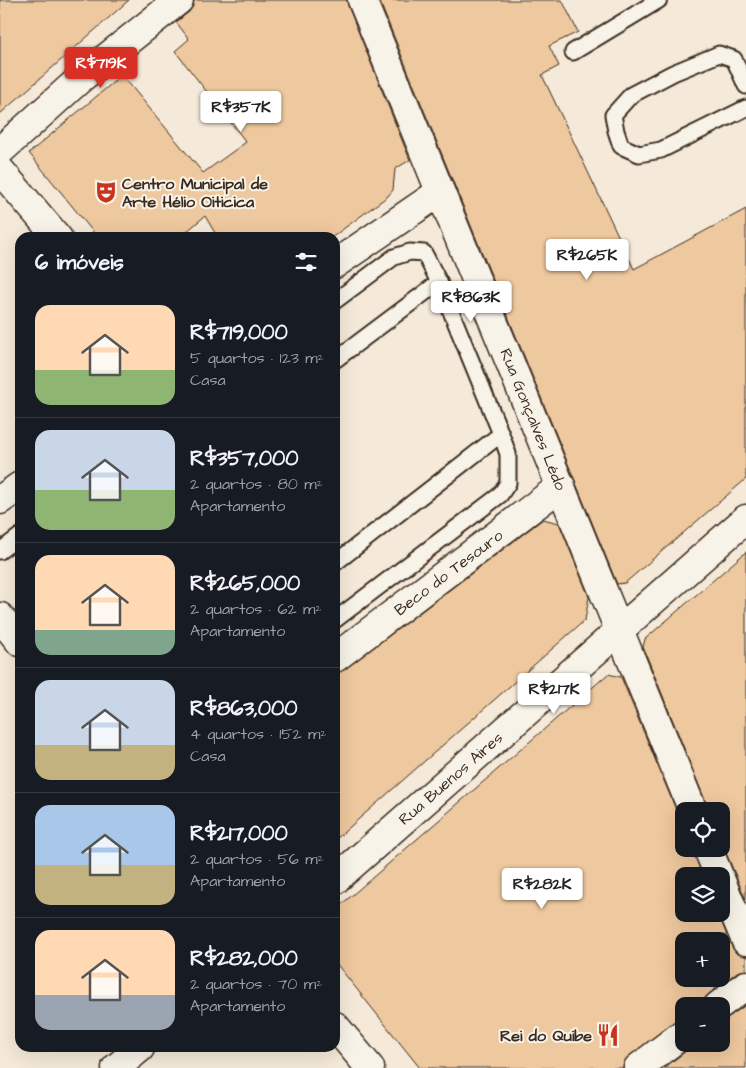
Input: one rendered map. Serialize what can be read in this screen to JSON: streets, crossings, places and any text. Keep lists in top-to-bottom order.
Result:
{
  "streets": {
    "street": ["Rua Gonçalves Lédo", "Beco do Tesouro", "Rua Buenos Aires"]
  },
  "crossings": [
    ["Rua Gonçalves Lédo", "Beco do Tesouro"],
    ["Rua Gonçalves Lédo", "Rua Buenos Aires"]
  ],
  "places": {
    "theatre": ["Centro Municipal de Arte Hélio Oiticica"],
    "restaurant": ["Rei do Quibe"]
  },
  "page": {
    "price": [
      "R$719K",
      "R$357K",
      "R$265K",
      "R$863K",
      "R$217K",
      "R$282K"
    ],
    "heading": "6 imóveis",
    "list": [
      {
        "name": "R$719,000",
        "note": "5 quartos · 123 m² · Casa"
      },
      {
        "name": "R$357,000",
        "note": "2 quartos · 80 m² · Apartamento"
      },
      {
        "name": "R$265,000",
        "note": "2 quartos · 62 m² · Apartamento"
      },
      {
        "name": "R$863,000",
        "note": "4 quartos · 152 m² · Casa"
      },
      {
        "name": "R$217,000",
        "note": "2 quartos · 56 m² · Apartamento"
      },
      {
        "name": "R$282,000",
        "note": "2 quartos · 70 m² · Apartamento"
      }
    ],
    "map_buttons": ["+", "−"]
  }
}
